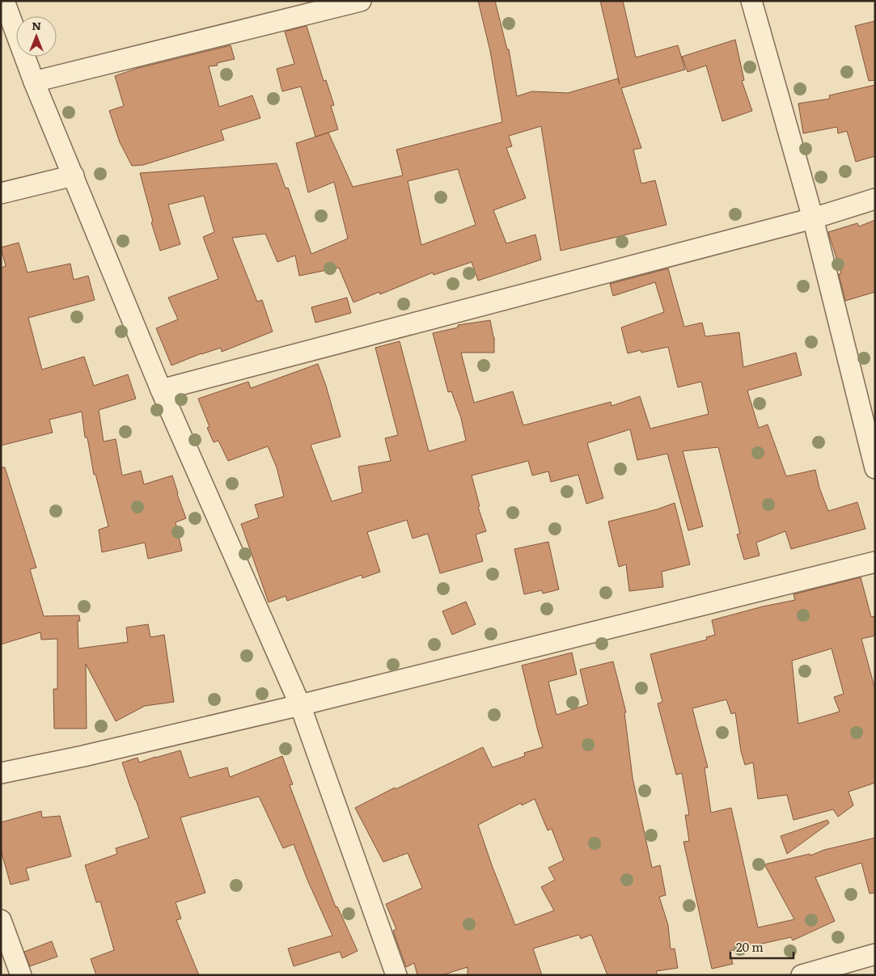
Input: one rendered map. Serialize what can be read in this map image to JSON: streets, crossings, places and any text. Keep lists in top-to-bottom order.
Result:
{
  "scale_bar": "20 m",
  "north": "top"
}
